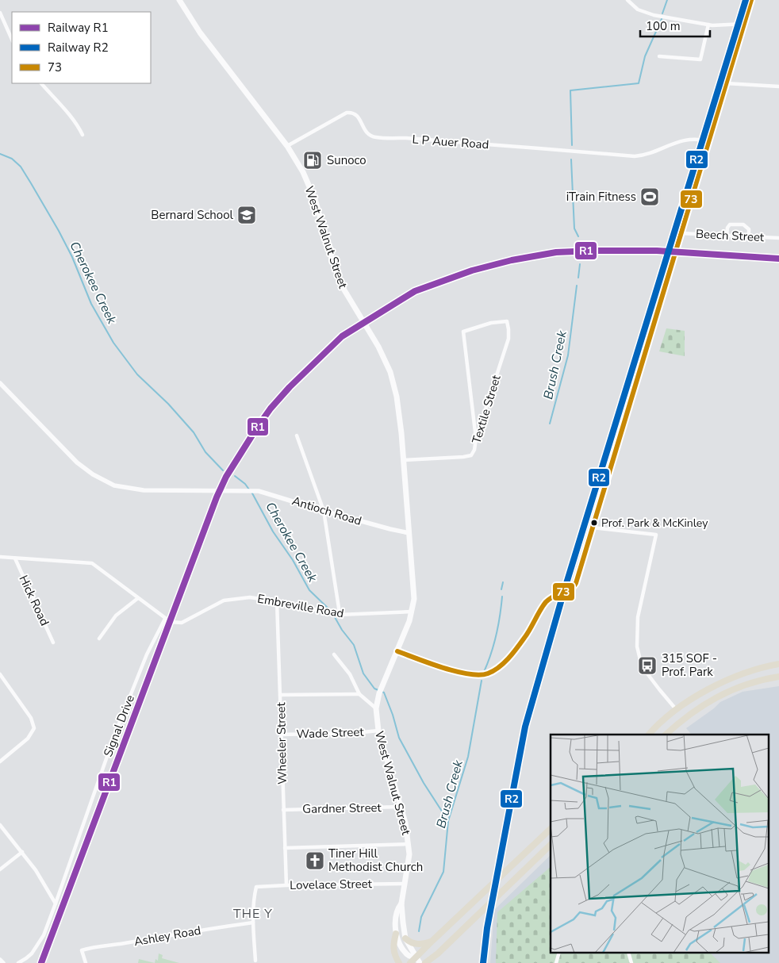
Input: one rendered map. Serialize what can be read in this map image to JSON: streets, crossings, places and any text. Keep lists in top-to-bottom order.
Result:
{
  "streets": {
    "main road": ["West Walnut Street"],
    "street": [
      "L P Auer Road",
      "Beech Street",
      "Textile Street",
      "Antioch Road",
      "Hick Road",
      "Embreville Road",
      "Signal Drive",
      "Wade Street",
      "Wheeler Street",
      "Gardner Street",
      "Lovelace Street",
      "Ashley Road"
    ]
  },
  "crossings": [
    ["L P Auer Road", "West Walnut Street"],
    ["West Walnut Street", "Textile Street"],
    ["West Walnut Street", "Antioch Road"],
    ["West Walnut Street", "Embreville Road"],
    ["West Walnut Street", "Wade Street"],
    ["West Walnut Street", "Gardner Street"],
    ["West Walnut Street", "Lovelace Street"],
    ["Hick Road", "Embreville Road"],
    ["Embreville Road", "Signal Drive"],
    ["Embreville Road", "Wheeler Street"],
    ["Wade Street", "Wheeler Street"],
    ["Wheeler Street", "Gardner Street"],
    ["Wheeler Street", "Lovelace Street"],
    ["Lovelace Street", "Ashley Road"]
  ],
  "districts": ["THE Y"],
  "water": ["Cherokee Creek", "Brush Creek"],
  "places": {
    "fuel station": ["Sunoco"],
    "sports": ["iTrain Fitness"],
    "school or university": ["Bernard School"],
    "other": ["Prof. Park & McKinley"],
    "bus stop": ["315 SOF - Prof. Park"],
    "church": ["Tiner Hill Methodist Church"]
  },
  "lines": ["rail line R2", "transit line 73", "rail line R1"],
  "legend": ["Railway R1", "Railway R2", "73"],
  "scale_bar": "100 m"
}
